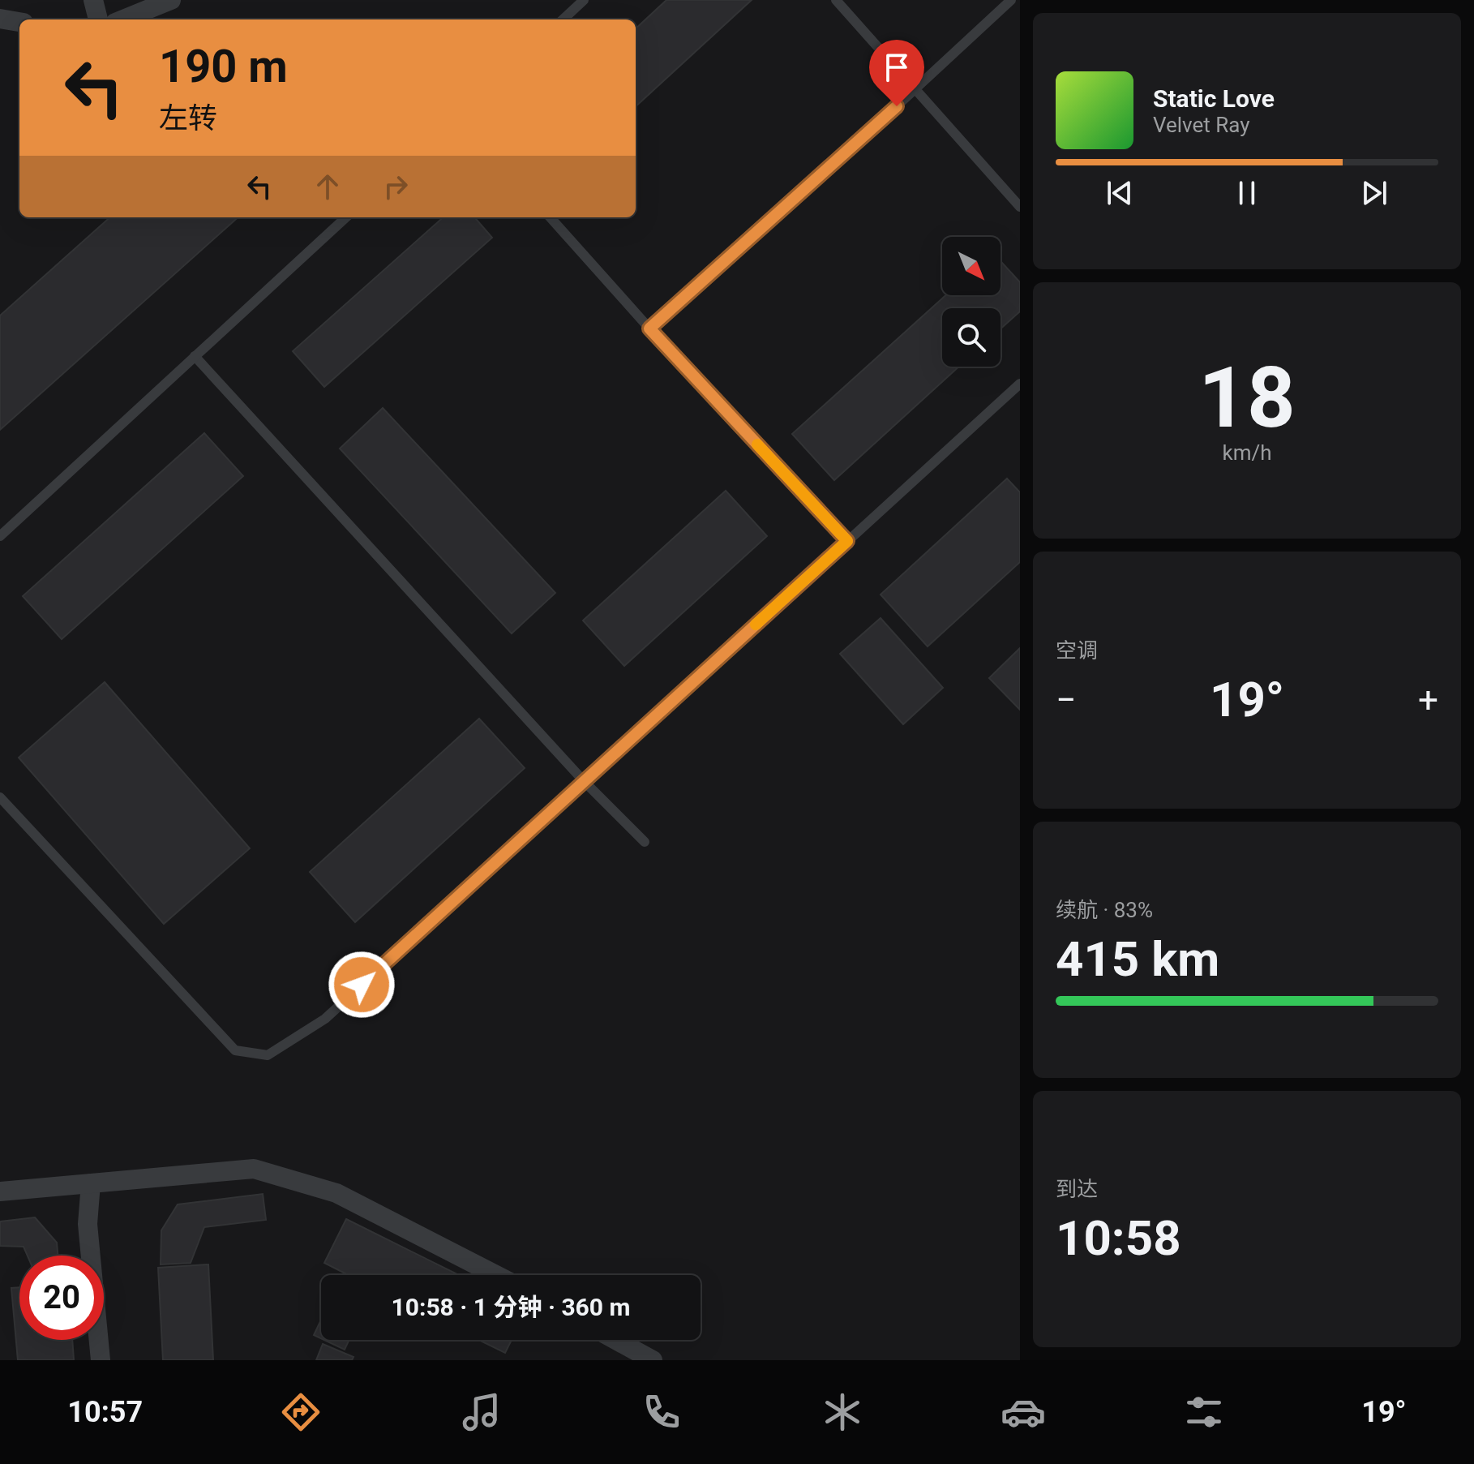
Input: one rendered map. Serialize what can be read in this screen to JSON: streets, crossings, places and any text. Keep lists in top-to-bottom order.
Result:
{
  "north": "bottom right",
  "page": {
    "turn": ["190 m", "左转"],
    "song": ["Static Love", "Velvet Ray"],
    "tile": [
      ["18", "km/h"],
      "空调",
      ["续航 · 83%", "415 km"],
      ["到达", "10:58"]
    ],
    "heat": ["−", "19°", "+"],
    "limit": "20",
    "trip": "10:58 · 1 分钟 · 360 m",
    "tabs": ["10:57", "19°"]
  }
}
